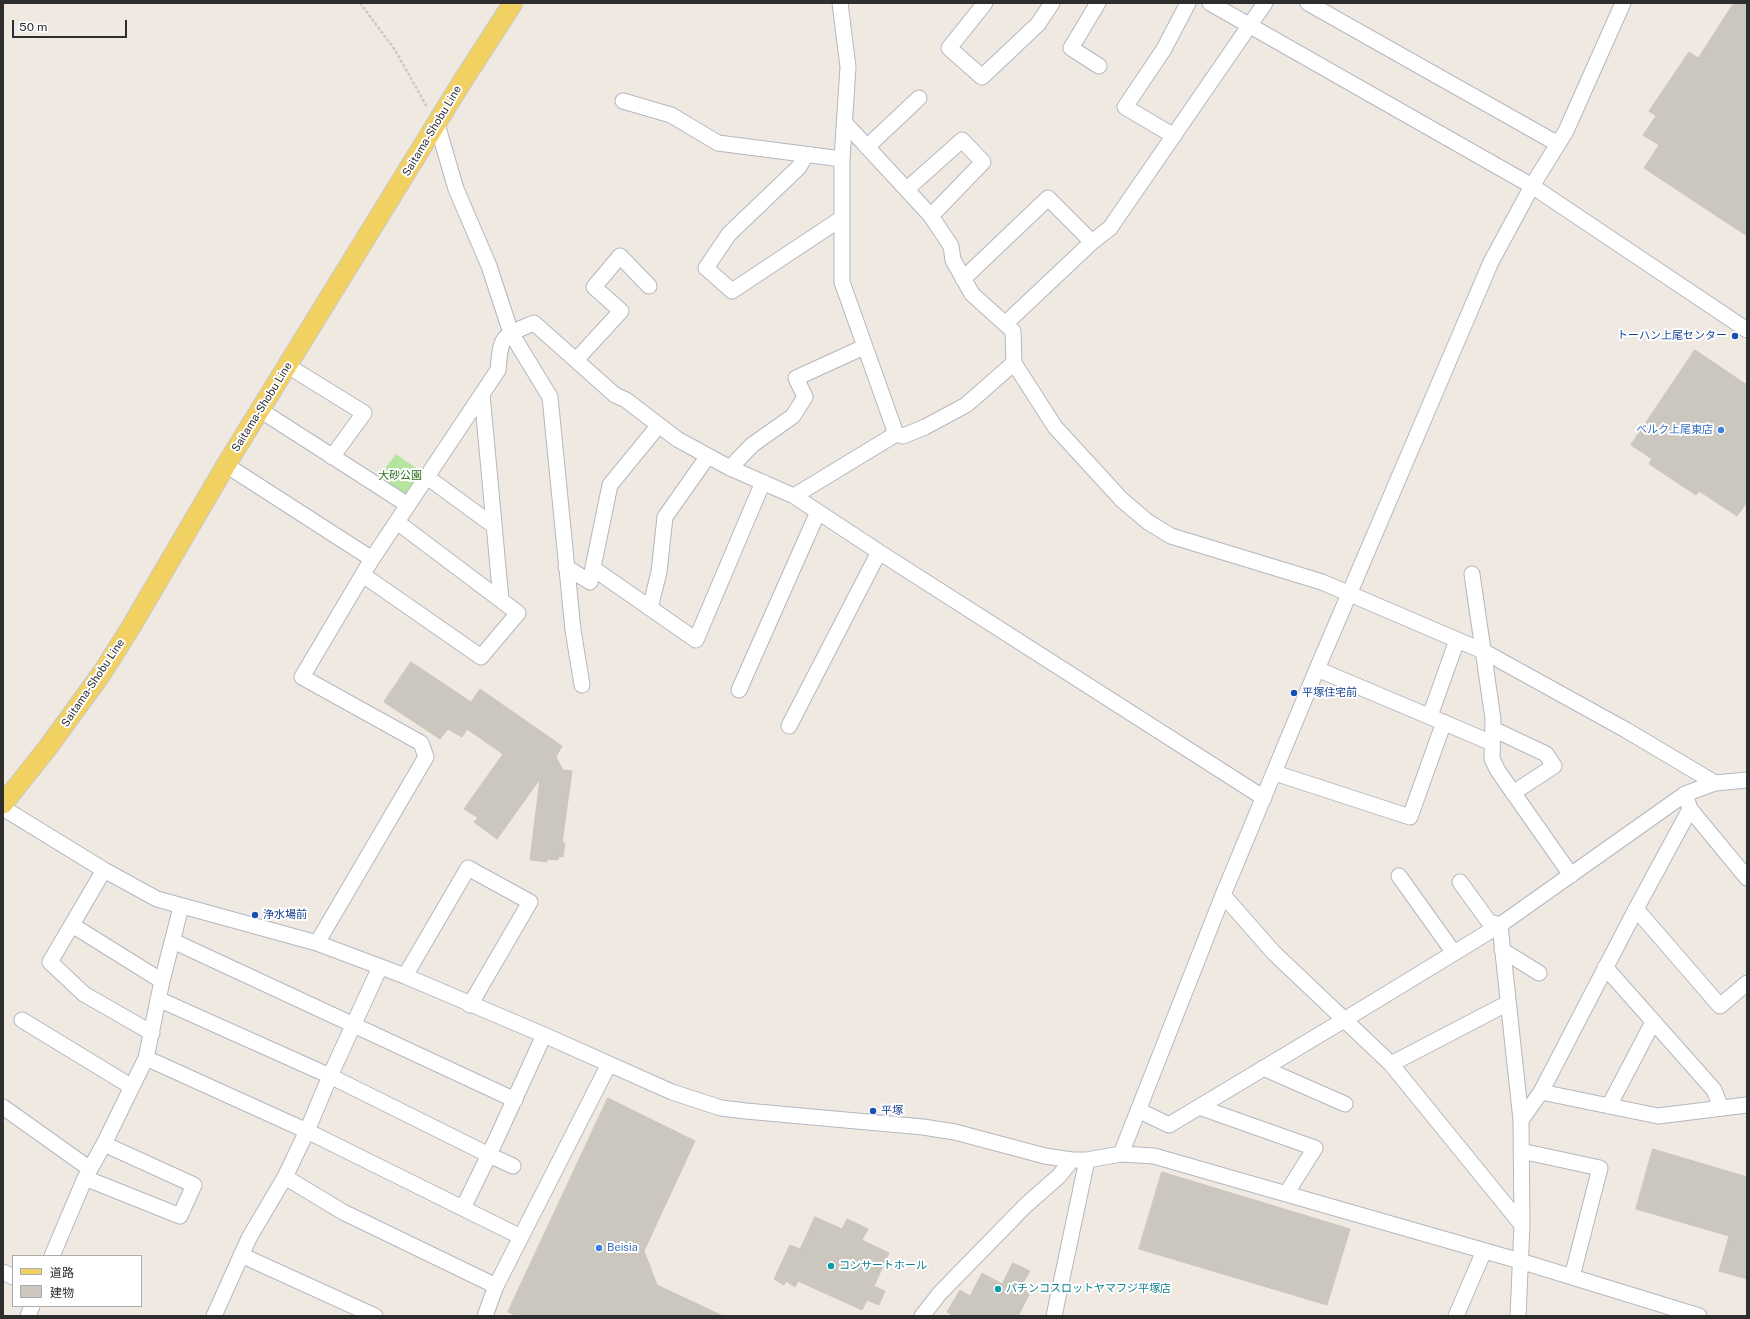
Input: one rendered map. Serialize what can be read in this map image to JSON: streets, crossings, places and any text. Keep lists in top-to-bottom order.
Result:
{
  "streets": {
    "main road": ["Saitama-Shobu Line"]
  },
  "parks": ["大砂公園"],
  "places": [
    "トーハン上尾センター",
    "ベルク上尾東店",
    "平塚住宅前",
    "浄水場前",
    "平塚",
    "Beisia",
    "コンサートホール",
    "パチンコスロットヤマフジ平塚店"
  ],
  "legend": ["道路", "建物"],
  "scale_bar": "50 m"
}
